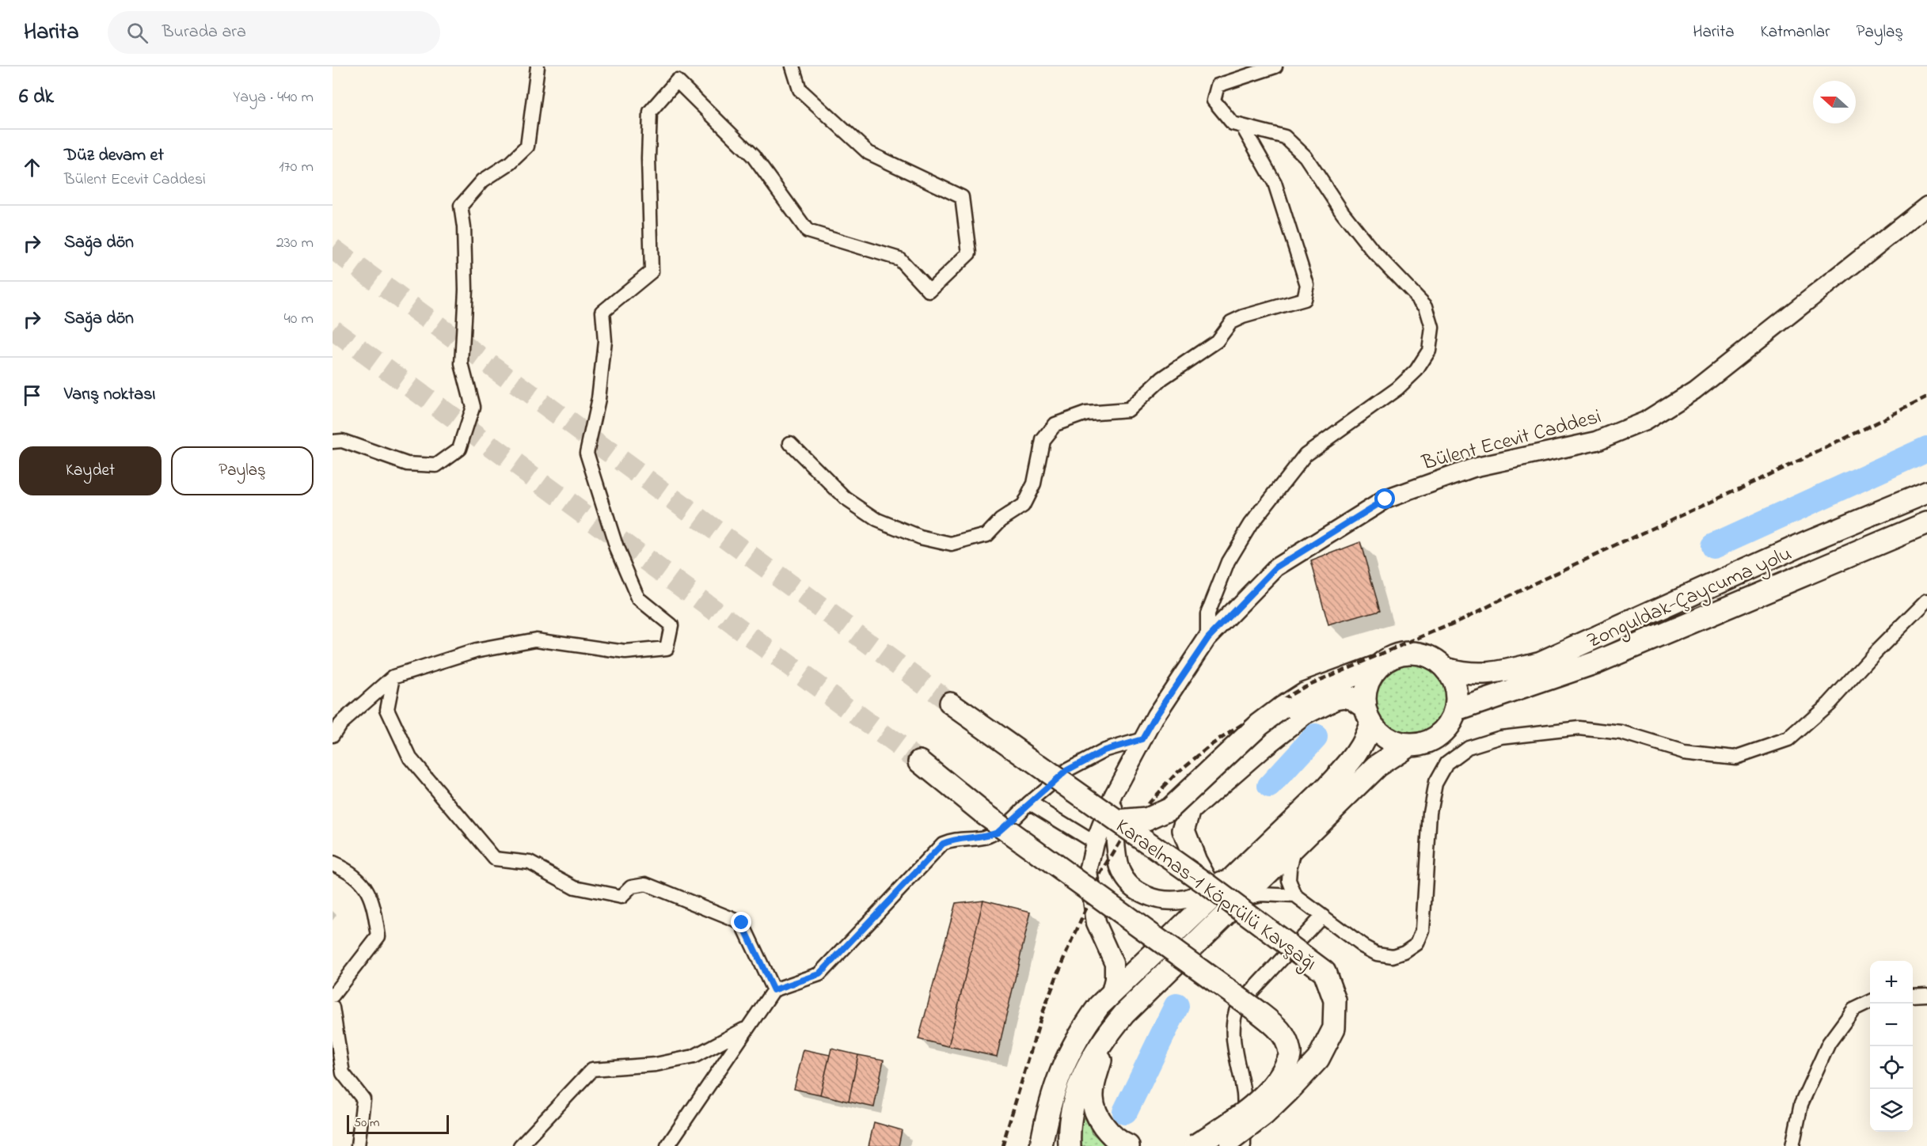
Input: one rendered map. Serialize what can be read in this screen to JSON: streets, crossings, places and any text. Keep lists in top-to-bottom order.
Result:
{
  "streets": {
    "highway": ["Zonguldak-Çaycuma yolu", "Karaelmas-1 Köprülü Kavşağı"],
    "main road": ["Bülent Ecevit Caddesi"]
  },
  "scale_bar": "50 m",
  "north": "left",
  "page": {
    "header": "Harita",
    "search": "Burada ara",
    "nav": ["Harita", "Katmanlar", "Paylaş"],
    "heading": ["6 dk", "Yaya · 440 m"],
    "list": [
      ["Düz devam et", "Bülent Ecevit Caddesi", "170 m"],
      ["Sağa dön", "230 m"],
      ["Sağa dön", "40 m"],
      "Varış noktası"
    ],
    "buttons": ["Kaydet", "Paylaş"],
    "map_buttons": ["+", "−"],
    "scale": "50 m"
  }
}
